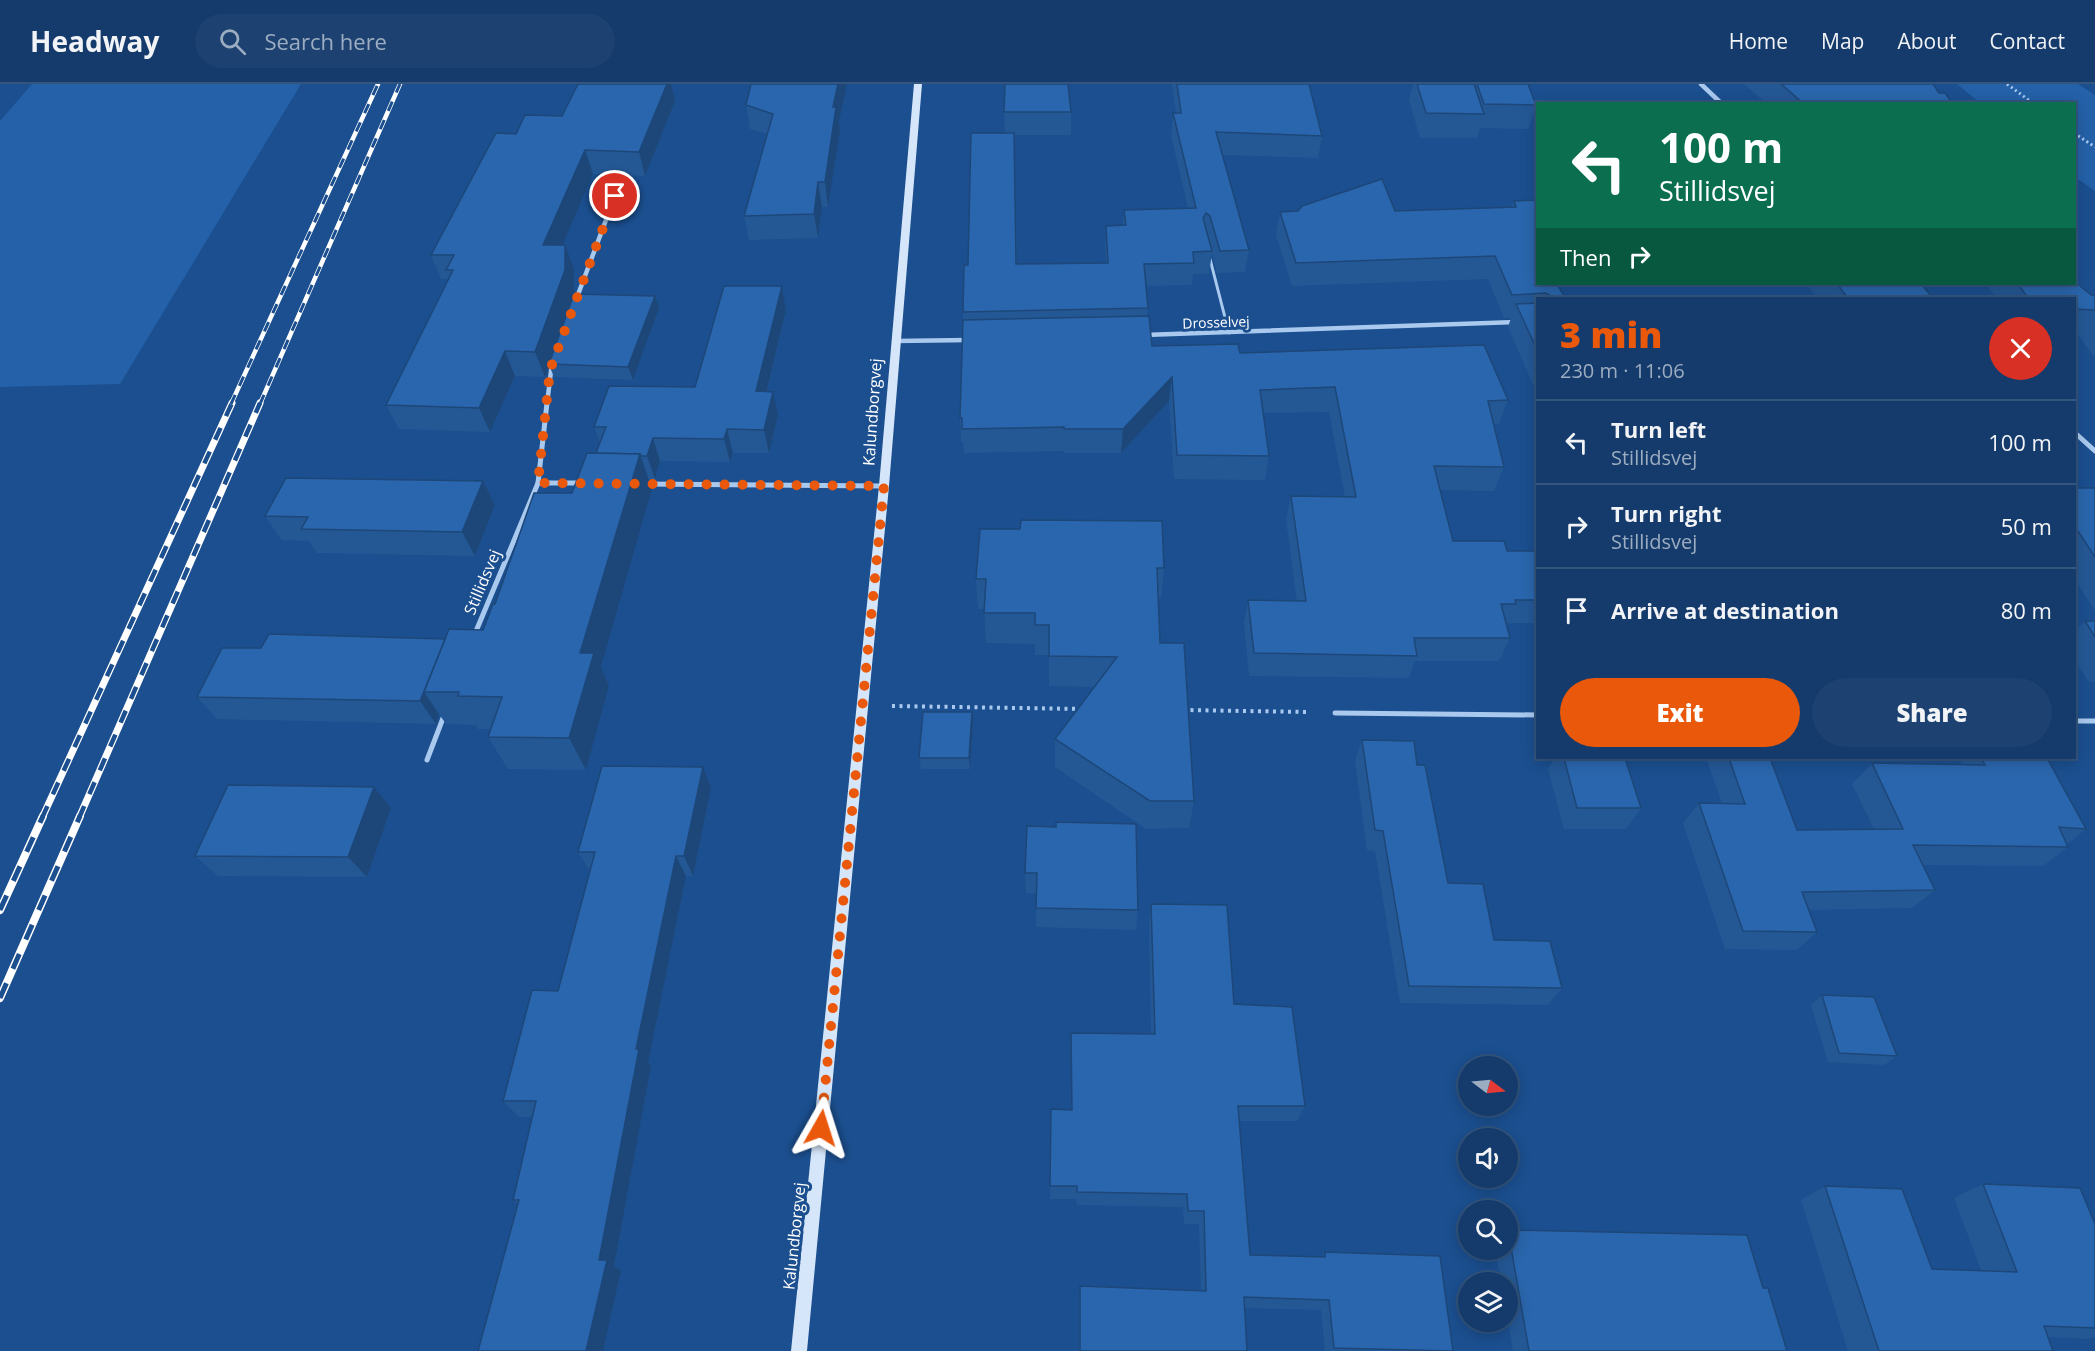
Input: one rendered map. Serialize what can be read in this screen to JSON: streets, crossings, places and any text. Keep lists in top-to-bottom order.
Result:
{
  "streets": {
    "street": ["Drosselvej", "Kalundborgvej", "Stillidsvej"]
  },
  "north": "right",
  "page": {
    "header": "Headway",
    "search": "Search here",
    "nav": [
      "Home",
      "Map",
      "About",
      "Contact"
    ],
    "turn": ["100 m", "Stillidsvej"],
    "then": "Then",
    "heading": ["3 min", "230 m · 11:06"],
    "list": [
      {
        "name": "Turn left",
        "note": "Stillidsvej",
        "value": "100 m"
      },
      {
        "name": "Turn right",
        "note": "Stillidsvej",
        "value": "50 m"
      },
      {
        "name": "Arrive at destination",
        "value": "80 m"
      }
    ],
    "buttons": ["Exit", "Share"]
  }
}
